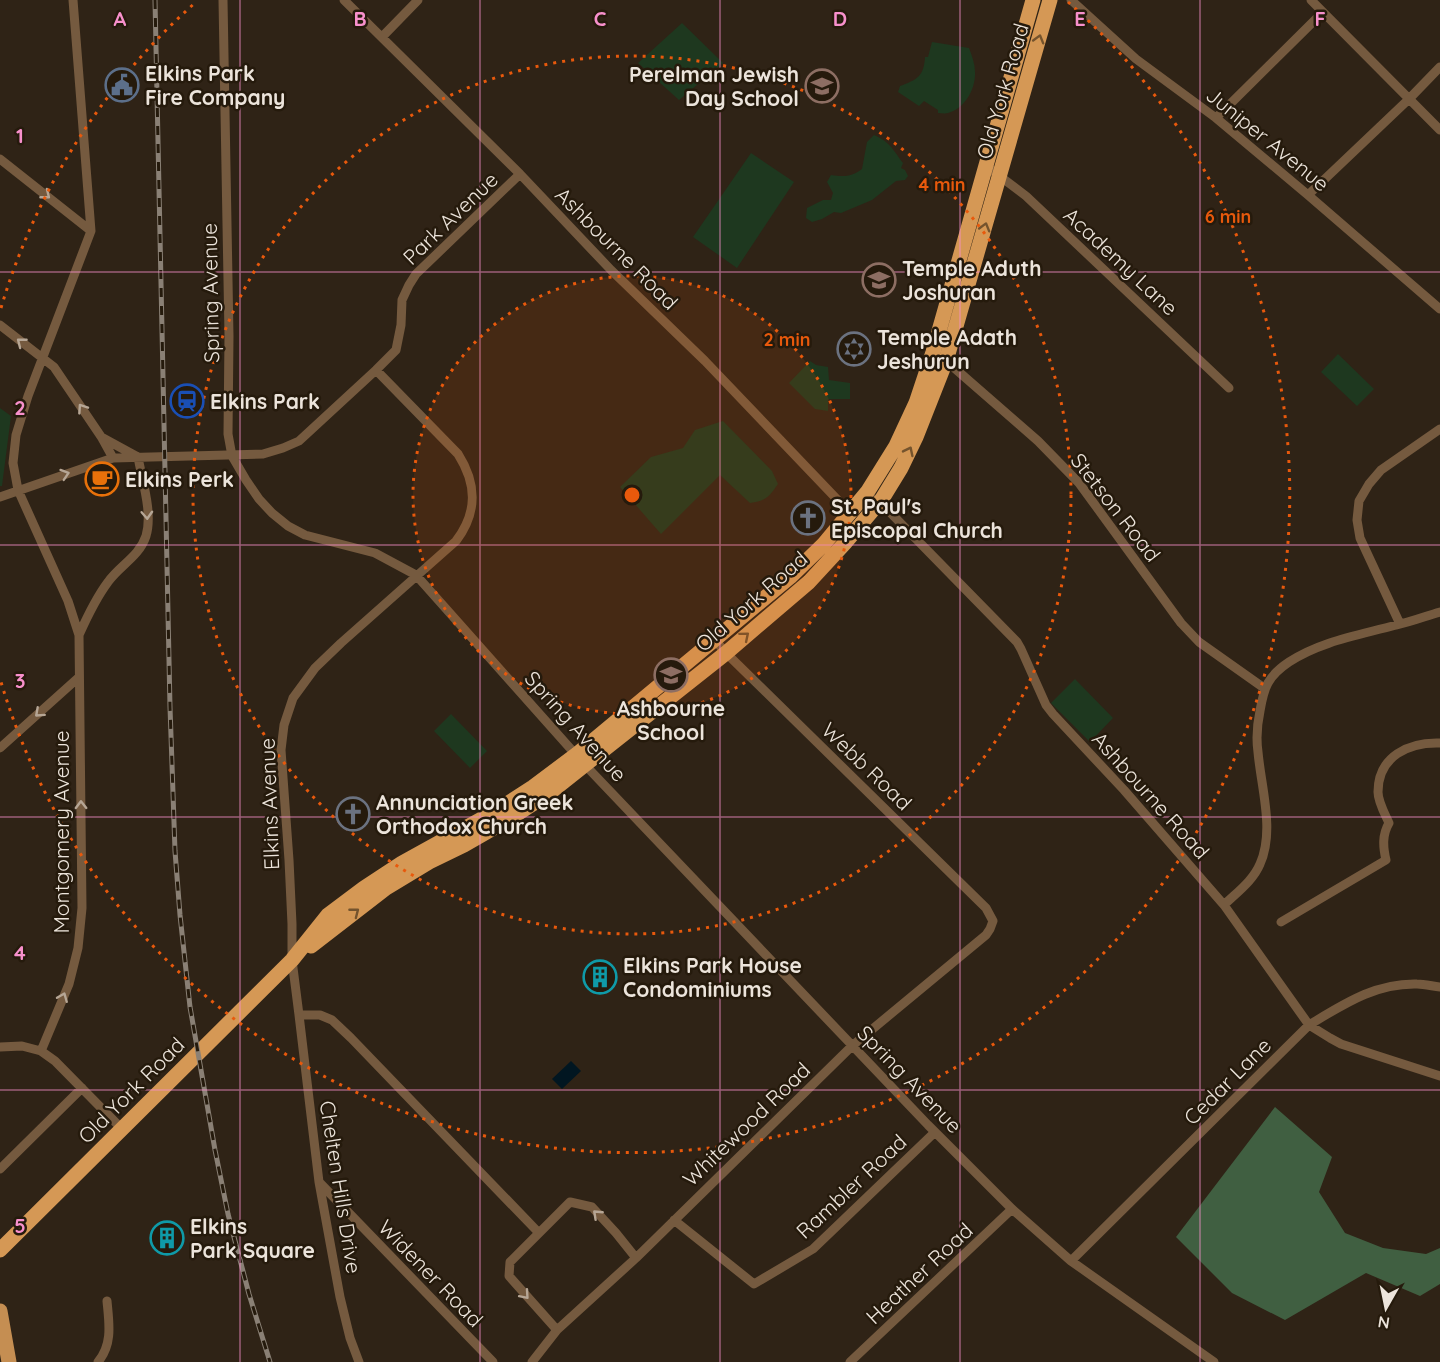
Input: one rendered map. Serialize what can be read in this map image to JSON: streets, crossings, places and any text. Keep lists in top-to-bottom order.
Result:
{
  "streets": {
    "highway": ["Old York Road"],
    "street": [
      "Juniper Avenue",
      "Park Avenue",
      "Ashbourne Road",
      "Academy Lane",
      "Spring Avenue",
      "Stetson Road",
      "Webb Road",
      "Elkins Avenue",
      "Montgomery Avenue",
      "Cedar Lane",
      "Whitewood Road",
      "Rambler Road",
      "Chelten Hills Drive",
      "Widener Road",
      "Heather Road"
    ]
  },
  "crossings": [
    ["Old York Road", "Ashbourne Road"],
    ["Old York Road", "Academy Lane"],
    ["Old York Road", "Spring Avenue"],
    ["Old York Road", "Stetson Road"],
    ["Old York Road", "Webb Road"],
    ["Old York Road", "Elkins Avenue"],
    ["Park Avenue", "Ashbourne Road"],
    ["Park Avenue", "Spring Avenue"],
    ["Park Avenue", "Elkins Avenue"],
    ["Ashbourne Road", "Cedar Lane"],
    ["Spring Avenue", "Elkins Avenue"],
    ["Spring Avenue", "Cedar Lane"],
    ["Spring Avenue", "Whitewood Road"],
    ["Spring Avenue", "Rambler Road"],
    ["Spring Avenue", "Heather Road"],
    ["Webb Road", "Whitewood Road"],
    ["Elkins Avenue", "Chelten Hills Drive"],
    ["Whitewood Road", "Rambler Road"],
    ["Chelten Hills Drive", "Widener Road"]
  ],
  "one_way": ["Montgomery Avenue"],
  "places": {
    "public building": ["Elkins Park Fire Company"],
    "school or university": ["Perelman Jewish Day School", "Temple Aduth Joshuran", "Ashbourne School"],
    "synagogue": ["Temple Adath Jeshurun"],
    "station": ["Elkins Park"],
    "cafe": ["Elkins Perk"],
    "church": ["St. Paul's Episcopal Church", "Annunciation Greek Orthodox Church"],
    "building": ["Elkins Park House Condominiums", "Elkins Park Square"]
  },
  "north": "bottom",
  "grid": {
    "columns": [
      "A",
      "B",
      "C",
      "D",
      "E",
      "F"
    ],
    "rows": [
      "1",
      "2",
      "3",
      "4",
      "5"
    ]
  },
  "rings": ["4 min", "6 min", "2 min"]
}
